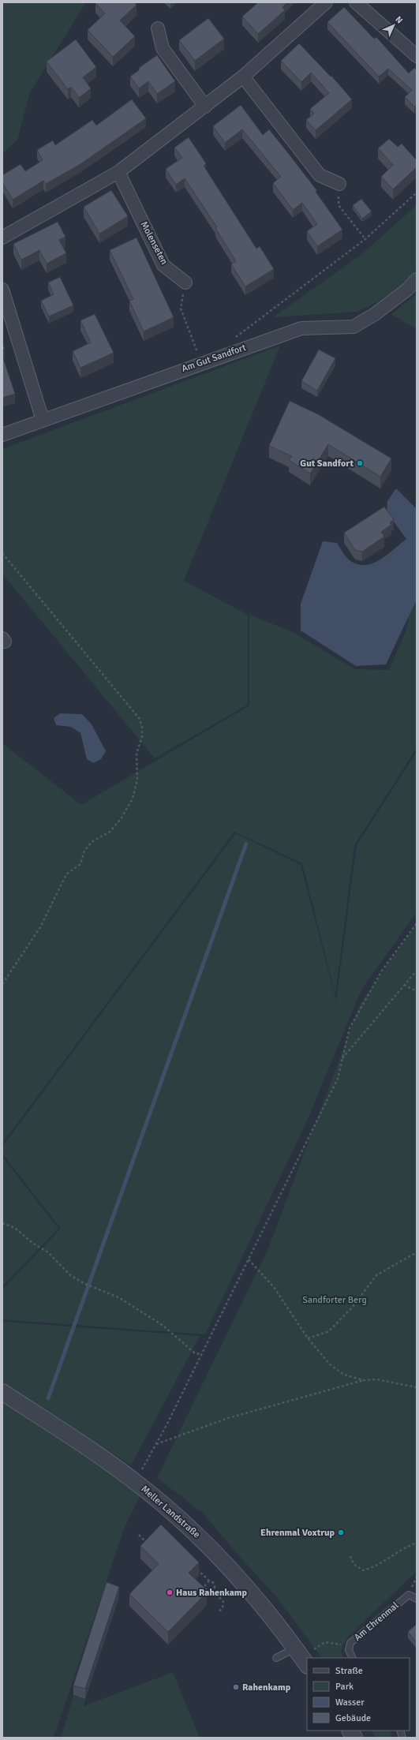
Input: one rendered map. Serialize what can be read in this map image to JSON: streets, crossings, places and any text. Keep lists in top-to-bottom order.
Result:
{
  "streets": {
    "street": ["Molenseten", "Am Gut Sandfort", "Meller Landstraße"],
    "lane": ["Am Ehrenmal"]
  },
  "parks": ["Sandforter Berg"],
  "places": [
    "Gut Sandfort",
    "Ehrenmal Voxtrup",
    "Haus Rahenkamp",
    "Rahenkamp"
  ],
  "legend": [
    "Straße",
    "Park",
    "Wasser",
    "Gebäude"
  ],
  "north": "top right"
}
